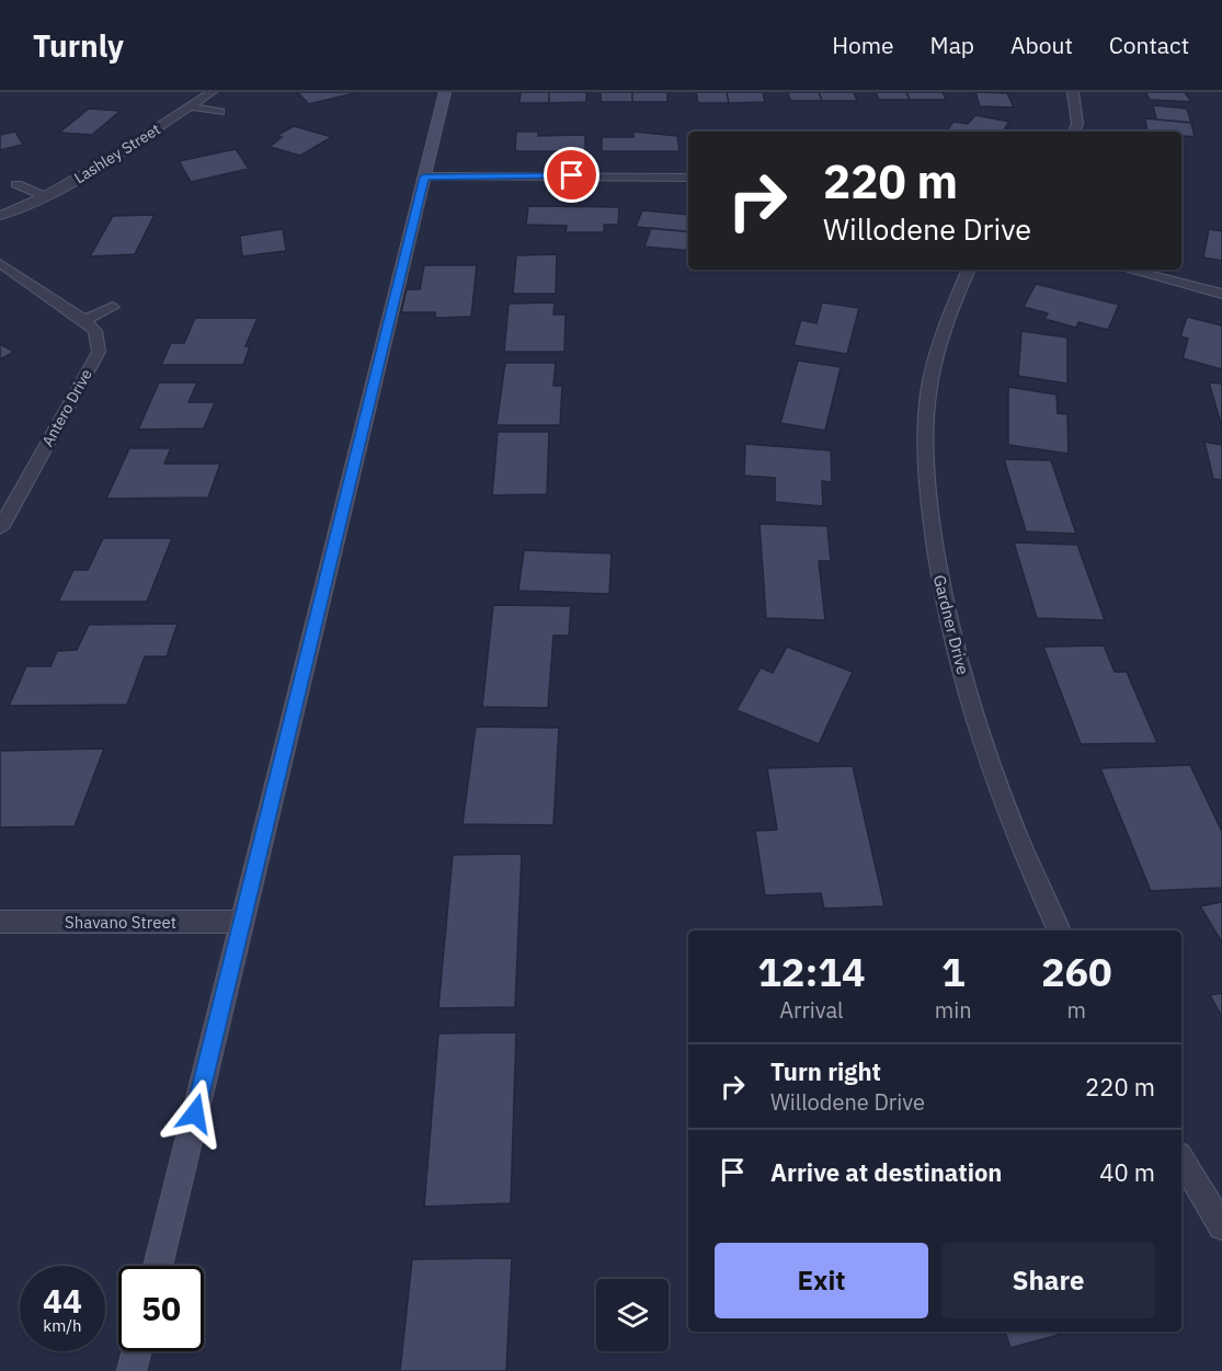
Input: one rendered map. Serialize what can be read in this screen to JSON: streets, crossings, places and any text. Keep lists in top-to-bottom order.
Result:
{
  "streets": {
    "street": [
      "Lashley Street",
      "Antero Drive",
      "Gardner Drive",
      "Shavano Street"
    ]
  },
  "page": {
    "header": "Turnly",
    "nav": [
      "Home",
      "Map",
      "About",
      "Contact"
    ],
    "turn": ["220 m", "Willodene Drive"],
    "eta": [
      "12:14",
      "Arrival",
      "1",
      "min",
      "260",
      "m"
    ],
    "list": [
      {
        "name": "Turn right",
        "note": "Willodene Drive",
        "value": "220 m"
      },
      {
        "name": "Arrive at destination",
        "value": "40 m"
      }
    ],
    "buttons": ["Exit", "Share"],
    "speed": "44 km/h",
    "limit": "50"
  }
}
